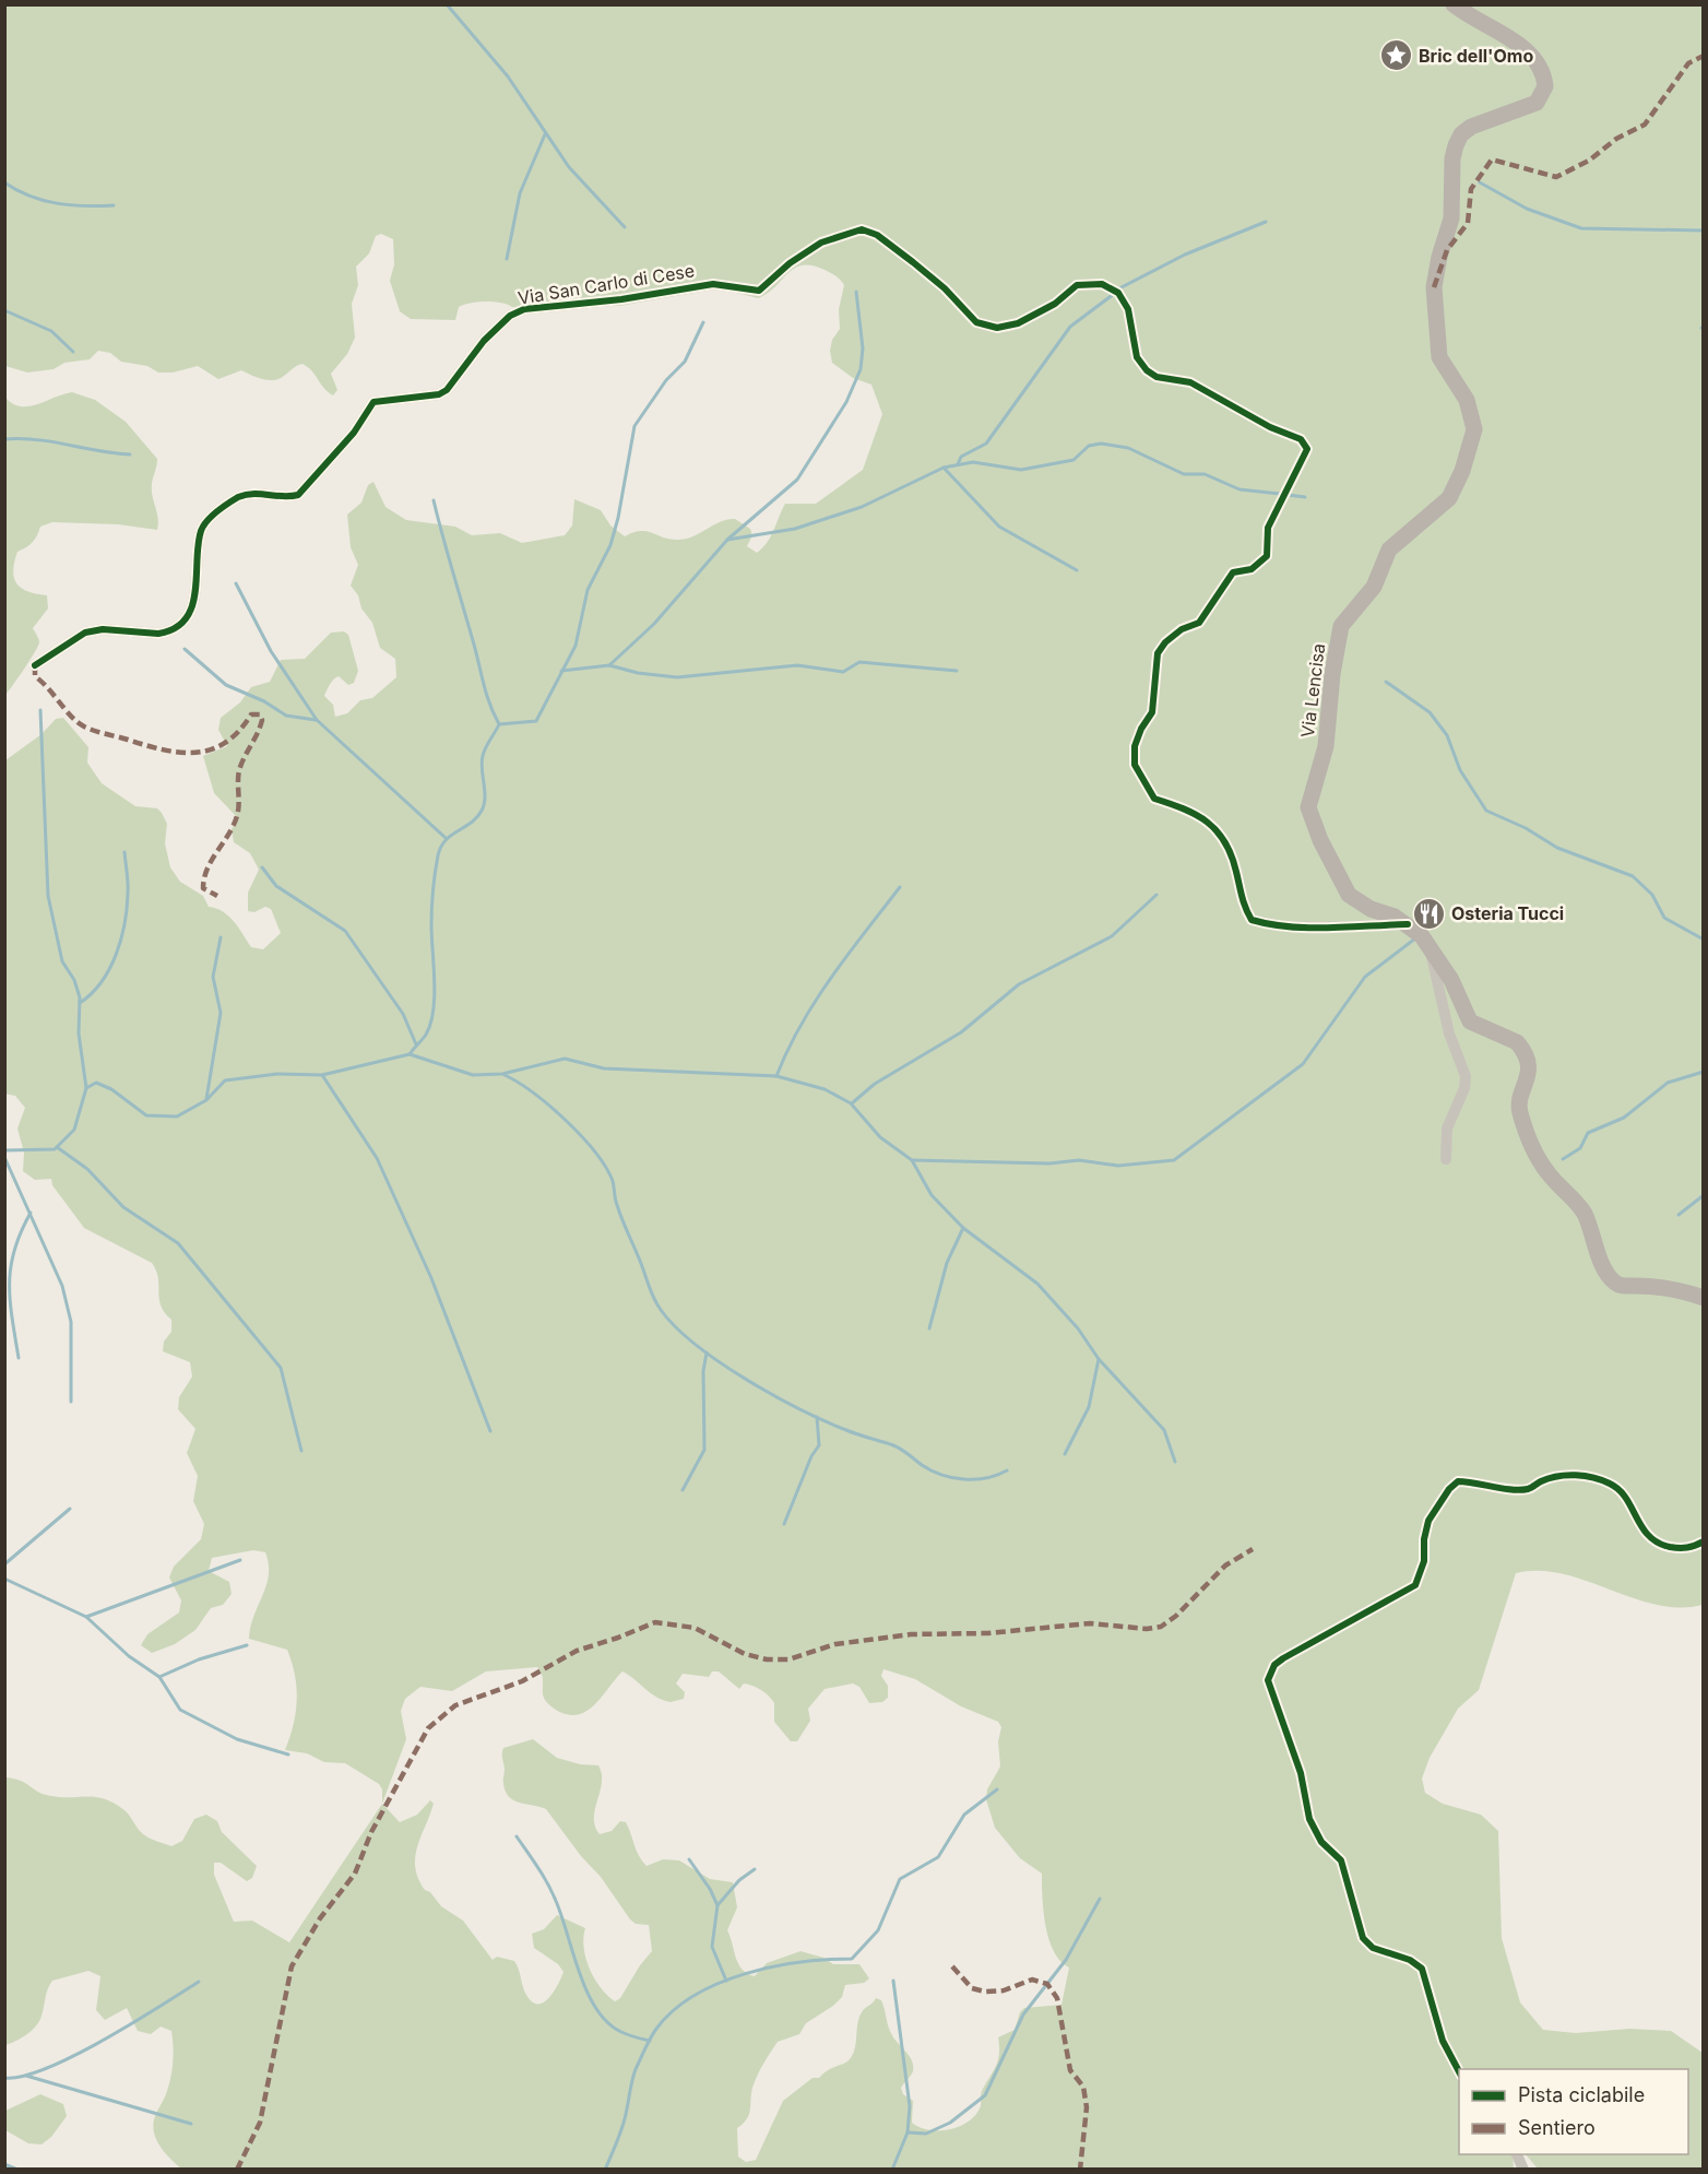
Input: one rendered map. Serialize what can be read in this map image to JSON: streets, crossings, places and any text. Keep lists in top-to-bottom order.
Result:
{
  "streets": {
    "street": ["Via San Carlo di Cese", "Via Lencisa"]
  },
  "crossings": [
    ["Via San Carlo di Cese", "Via Lencisa"]
  ],
  "places": {
    "place": ["Bric dell'Omo"],
    "restaurant": ["Osteria Tucci"]
  },
  "legend": ["Pista ciclabile", "Sentiero"]
}
